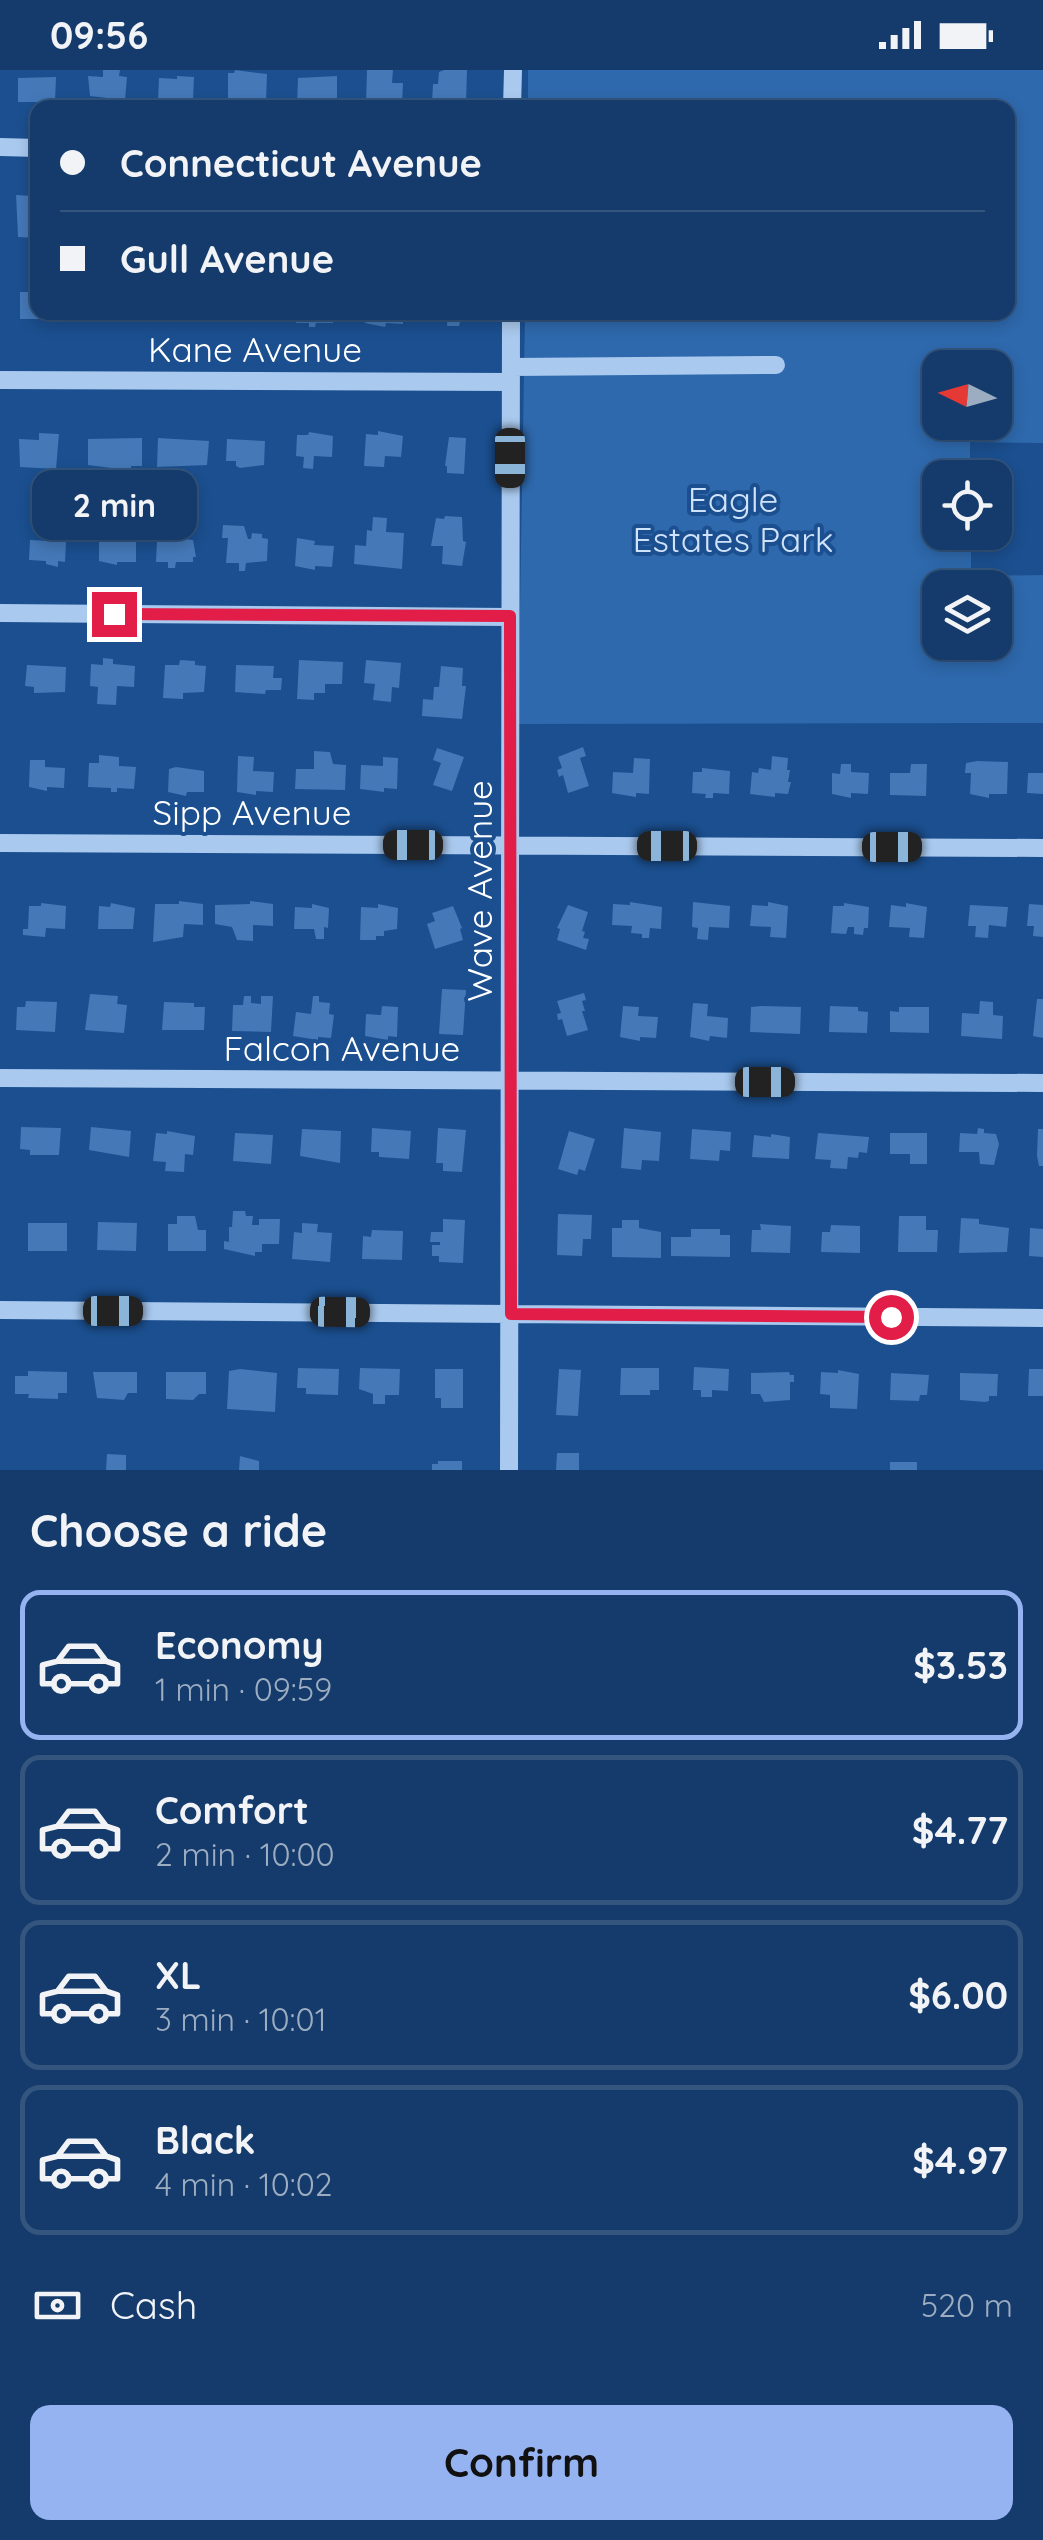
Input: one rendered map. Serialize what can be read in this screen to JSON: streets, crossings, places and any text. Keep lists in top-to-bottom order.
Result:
{
  "streets": {
    "street": [
      "Kane Avenue",
      "Sipp Avenue",
      "Wave Avenue",
      "Falcon Avenue"
    ]
  },
  "crossings": [
    ["Kane Avenue", "Wave Avenue"],
    ["Sipp Avenue", "Wave Avenue"],
    ["Wave Avenue", "Falcon Avenue"]
  ],
  "parks": ["Eagle Estates Park"],
  "north": "left",
  "page": {
    "status": "09:56",
    "banner": ["Connecticut Avenue", "Gull Avenue"],
    "bubble": "2 min",
    "heading": "Choose a ride",
    "list": [
      {
        "name": "Economy",
        "note": "1 min · 09:59",
        "value": "$3.53"
      },
      {
        "name": "Comfort",
        "note": "2 min · 10:00",
        "value": "$4.77"
      },
      {
        "name": "XL",
        "note": "3 min · 10:01",
        "value": "$6.00"
      },
      {
        "name": "Black",
        "note": "4 min · 10:02",
        "value": "$4.97"
      }
    ],
    "pay": ["Cash", "520 m"],
    "buttons": "Confirm"
  }
}
